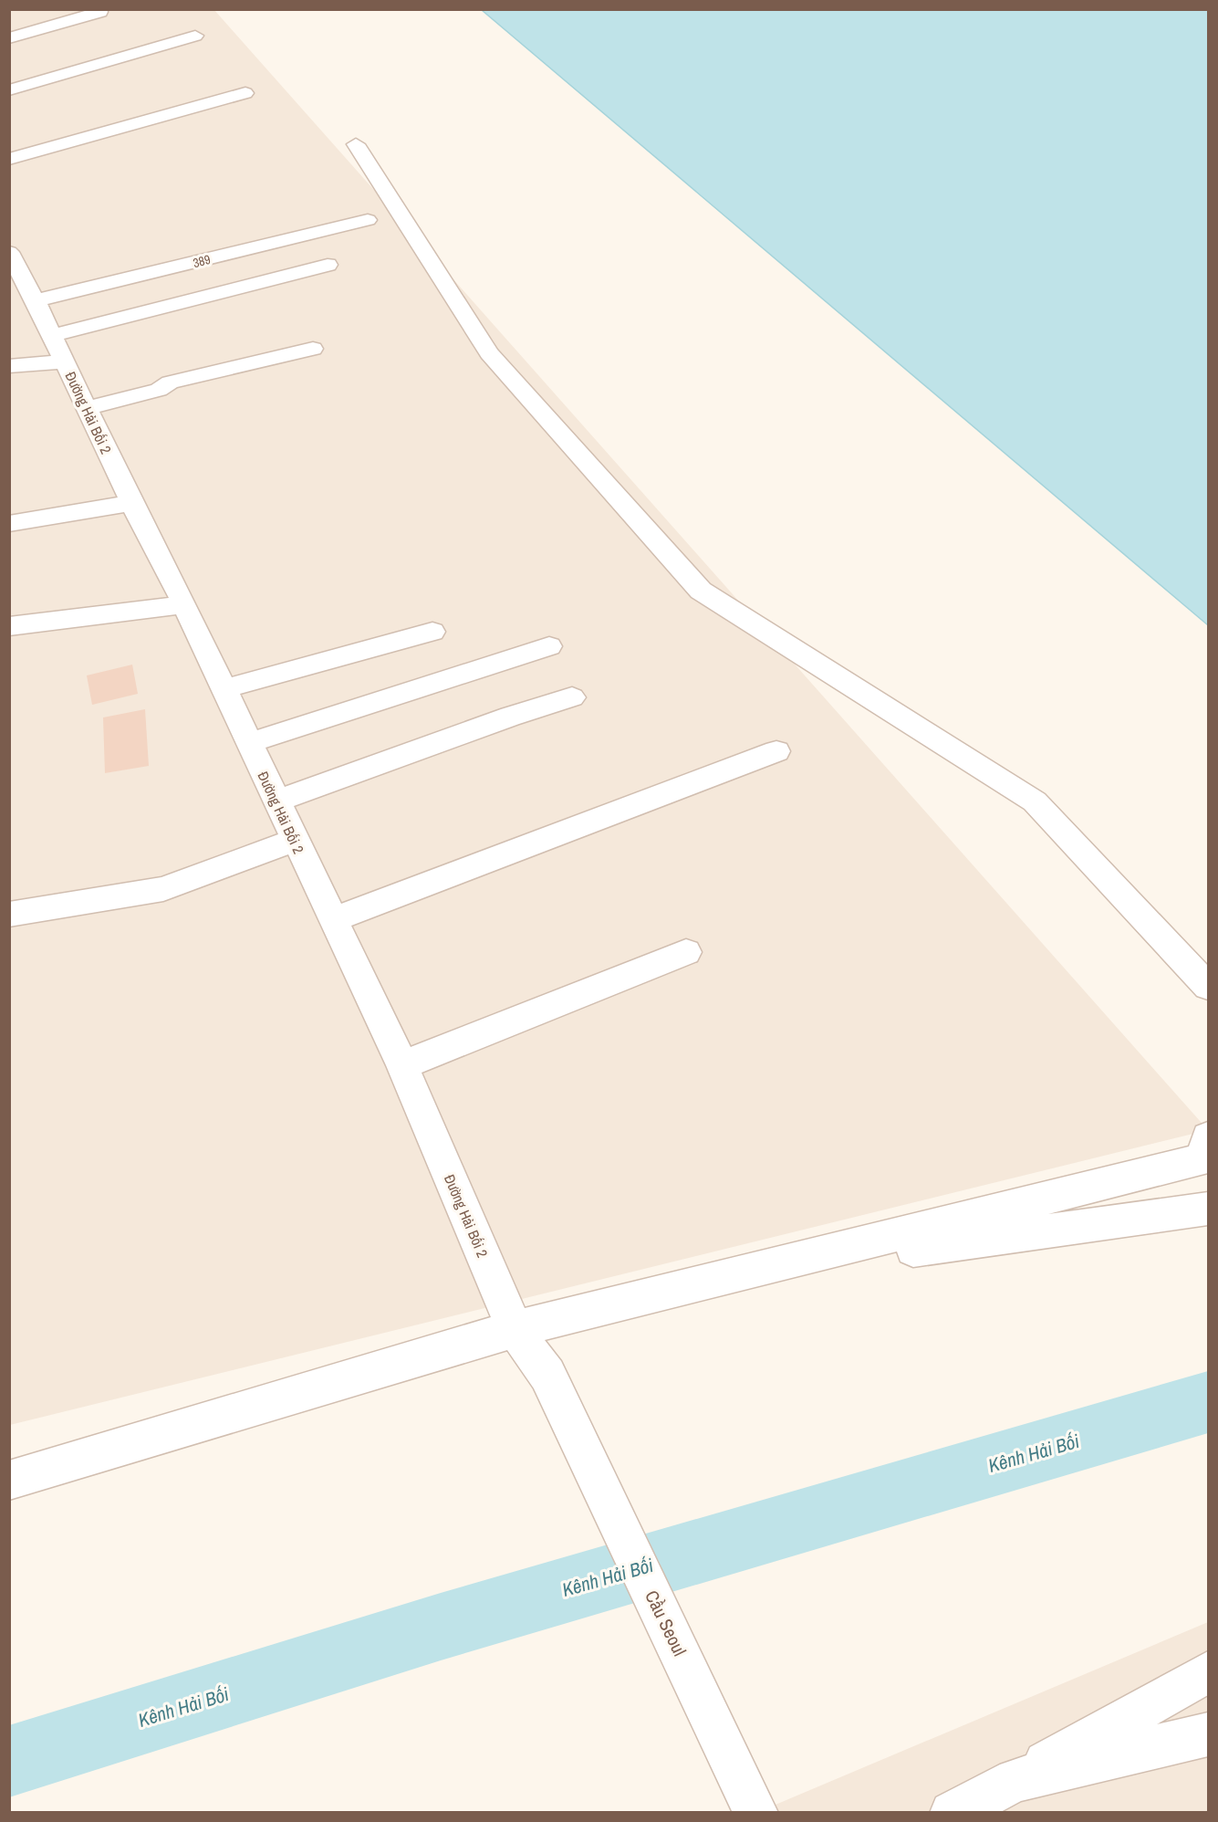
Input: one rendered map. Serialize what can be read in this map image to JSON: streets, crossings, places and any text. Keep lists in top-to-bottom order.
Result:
{
  "streets": {
    "street": ["389", "Đường Hải Bối 2", "Cầu Seoul"]
  },
  "crossings": [
    ["389", "Đường Hải Bối 2"],
    ["Đường Hải Bối 2", "Cầu Seoul"]
  ],
  "water": ["Kênh Hải Bối"]
}
